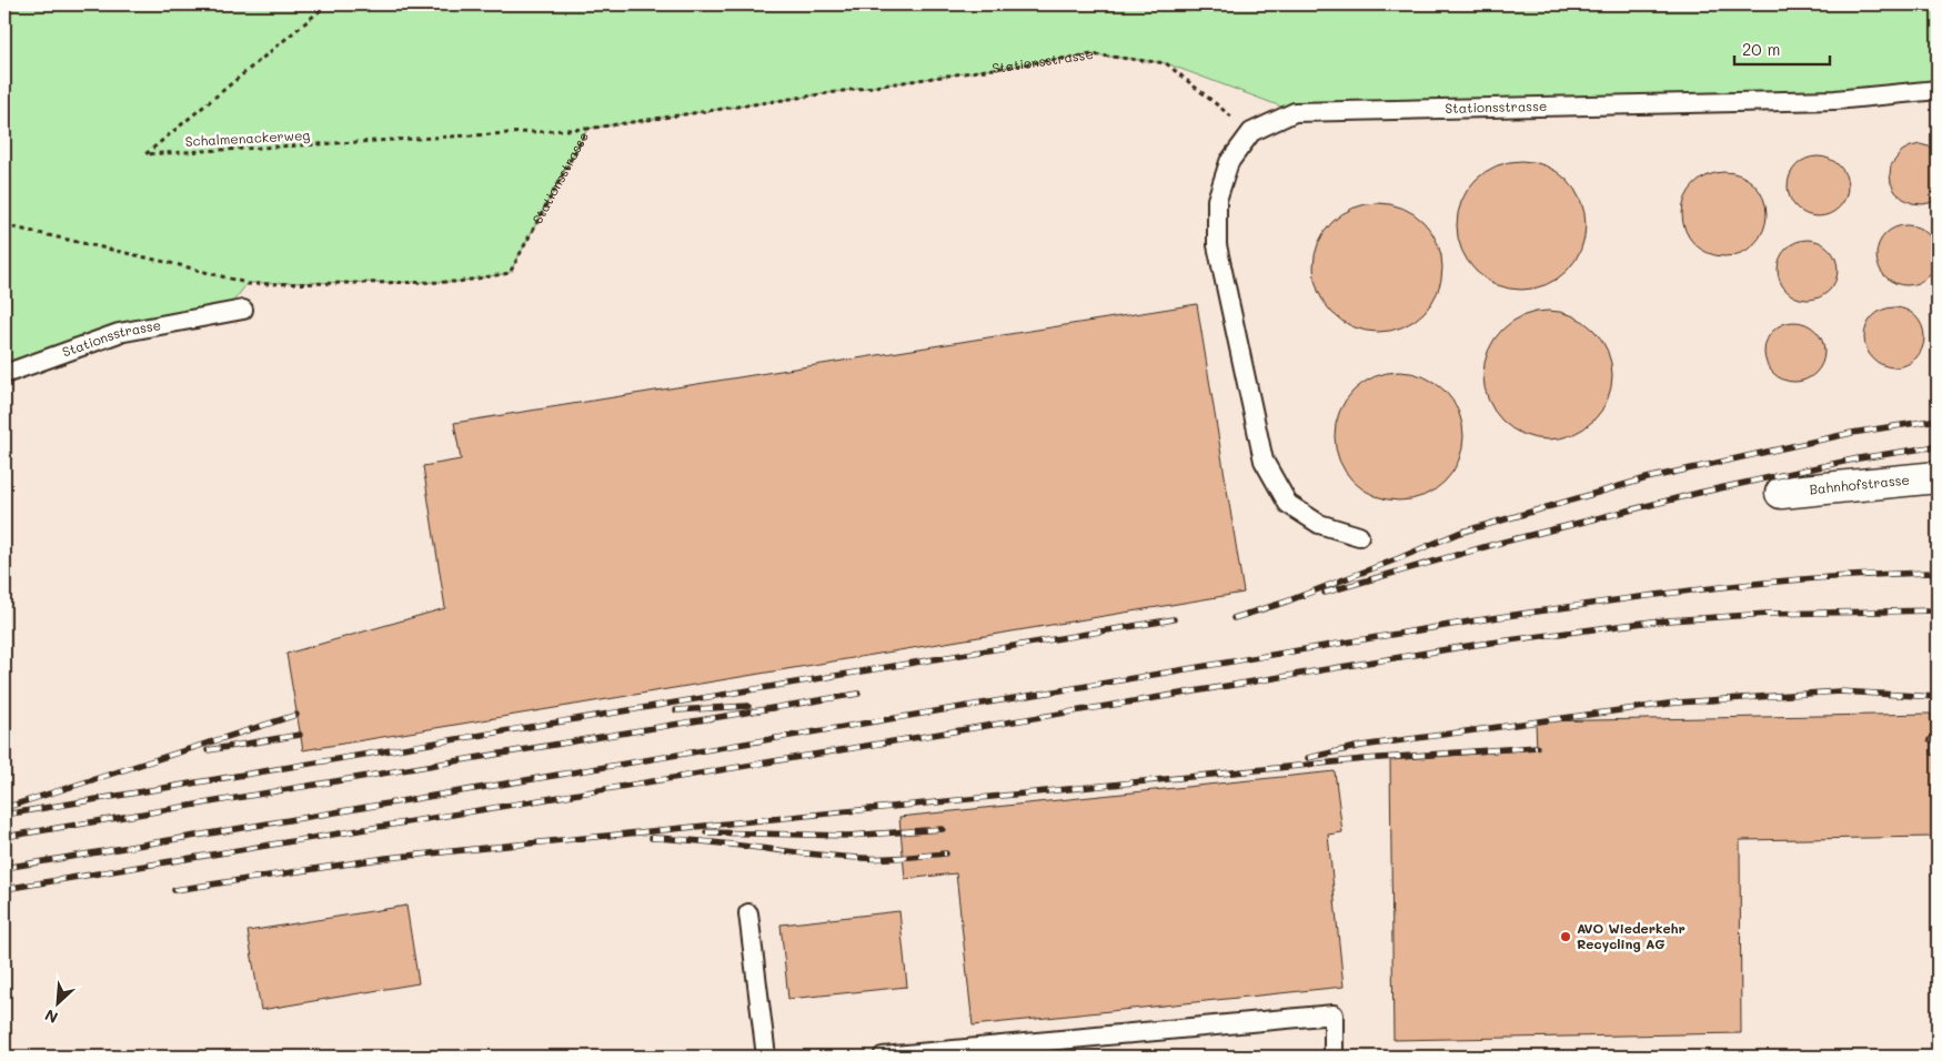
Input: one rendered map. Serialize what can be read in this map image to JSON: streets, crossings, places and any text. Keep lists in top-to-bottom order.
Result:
{
  "streets": {
    "street": ["Bahnhofstrasse"],
    "lane": ["Stationsstrasse"],
    "path": ["Schalmenackerweg"]
  },
  "crossings": [
    ["Stationsstrasse", "Schalmenackerweg"]
  ],
  "places": ["AVO Wiederkehr Recycling AG"],
  "scale_bar": "20 m",
  "north": "bottom left"
}
